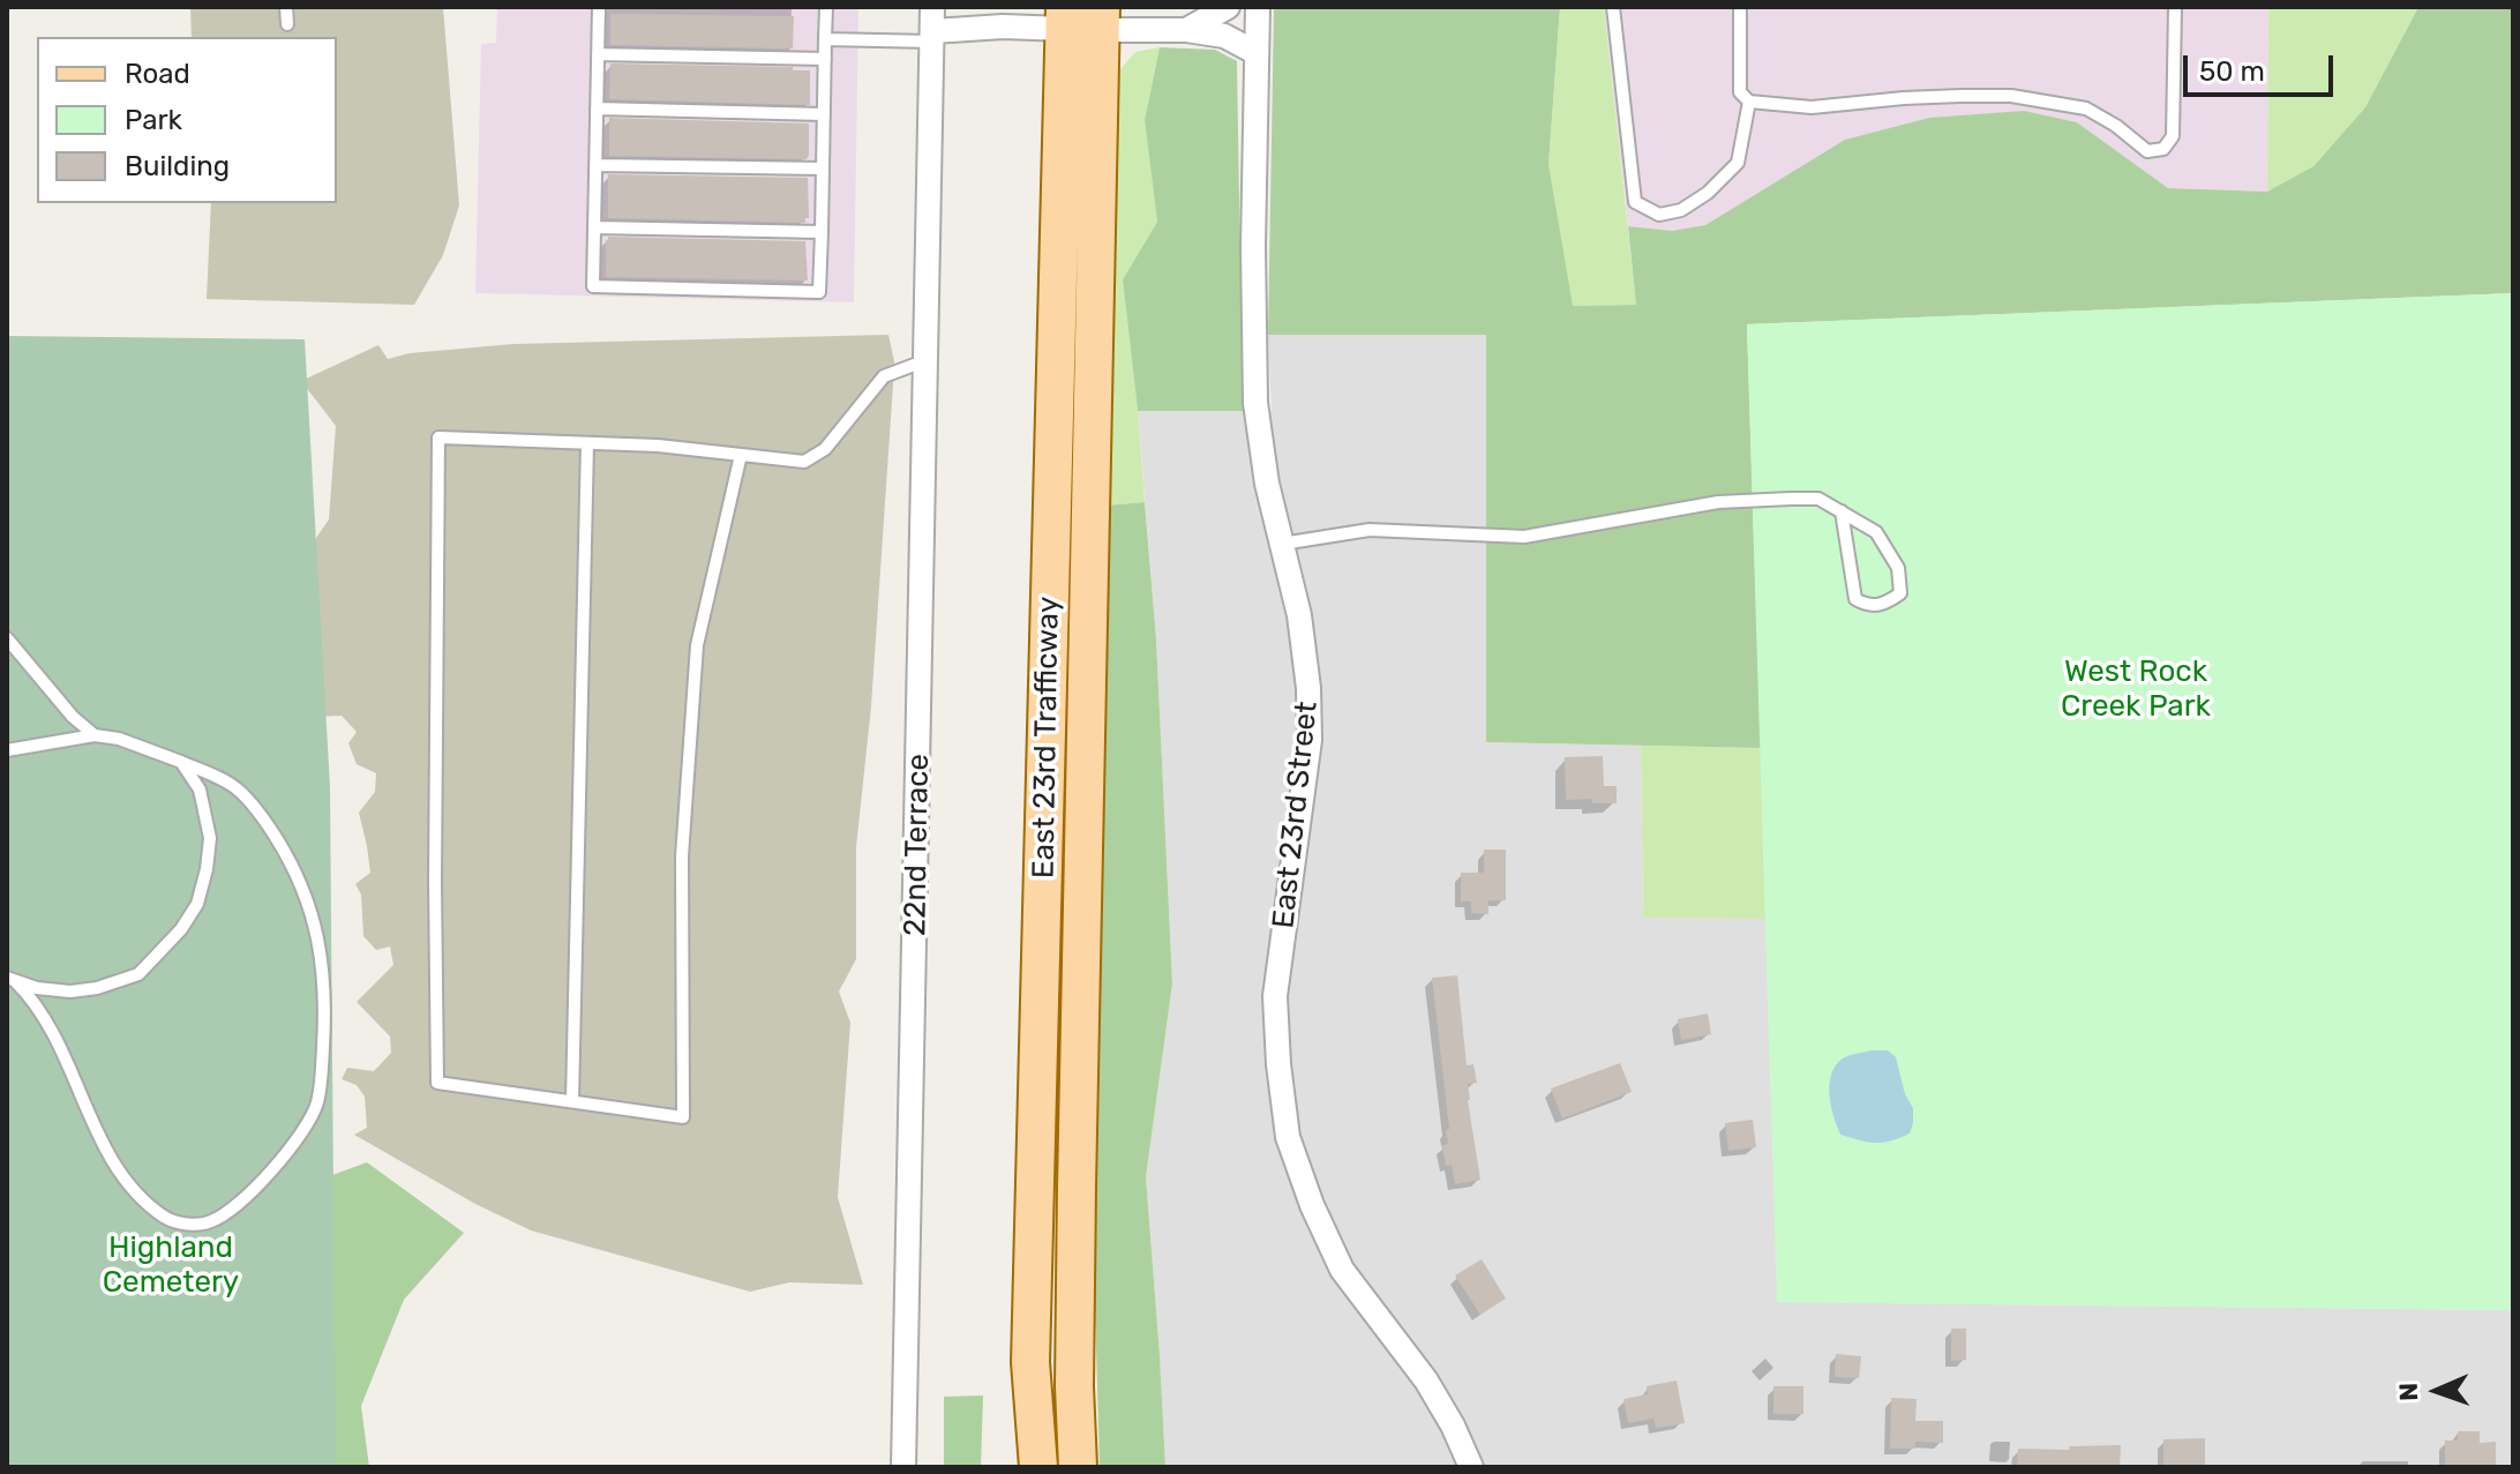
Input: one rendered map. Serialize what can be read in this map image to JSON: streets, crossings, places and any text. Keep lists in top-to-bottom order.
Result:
{
  "streets": {
    "main road": ["East 23rd Trafficway"],
    "street": ["East 23rd Street", "22nd Terrace"]
  },
  "parks": ["West Rock Creek Park", "Highland Cemetery"],
  "legend": ["Road", "Park", "Building"],
  "scale_bar": "50 m",
  "north": "left"
}
